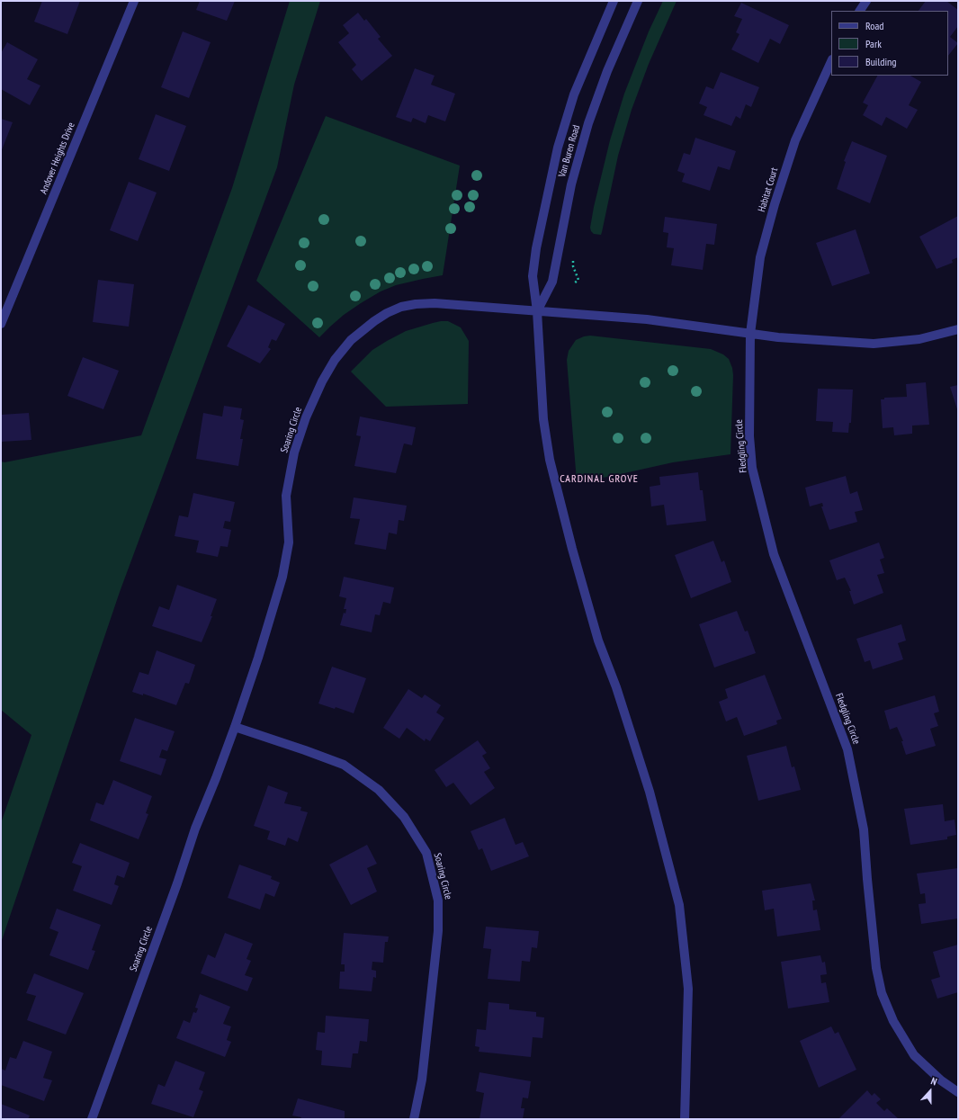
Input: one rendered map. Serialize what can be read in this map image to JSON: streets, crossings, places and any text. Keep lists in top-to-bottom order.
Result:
{
  "streets": {
    "street": [
      "Van Buren Road",
      "Andover Heights Drive",
      "Habitat Court",
      "Soaring Circle",
      "Fledgling Circle"
    ]
  },
  "crossings": [
    ["Van Buren Road", "Soaring Circle"],
    ["Habitat Court", "Fledgling Circle"]
  ],
  "districts": ["CARDINAL GROVE"],
  "legend": ["Road", "Park", "Building"],
  "north": "top"
}
